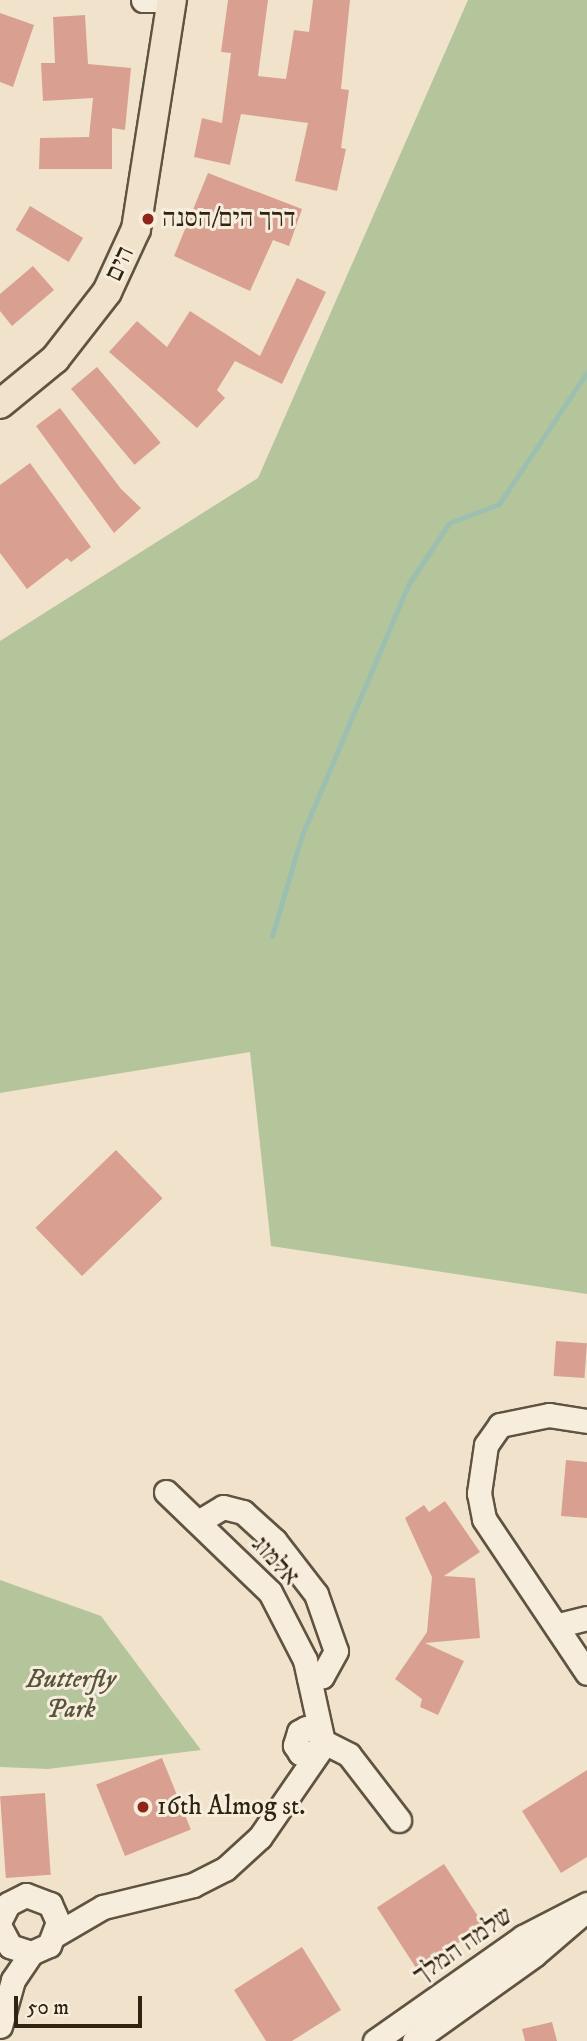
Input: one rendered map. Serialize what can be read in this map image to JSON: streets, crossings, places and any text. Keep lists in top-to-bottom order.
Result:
{
  "streets": {
    "main road": ["הים"],
    "street": ["אלמוג", "שלמה המלך"]
  },
  "parks": ["Butterfly Park"],
  "places": ["דרך הים/הסנה", "16th Almog st."],
  "scale_bar": "50 m"
}
